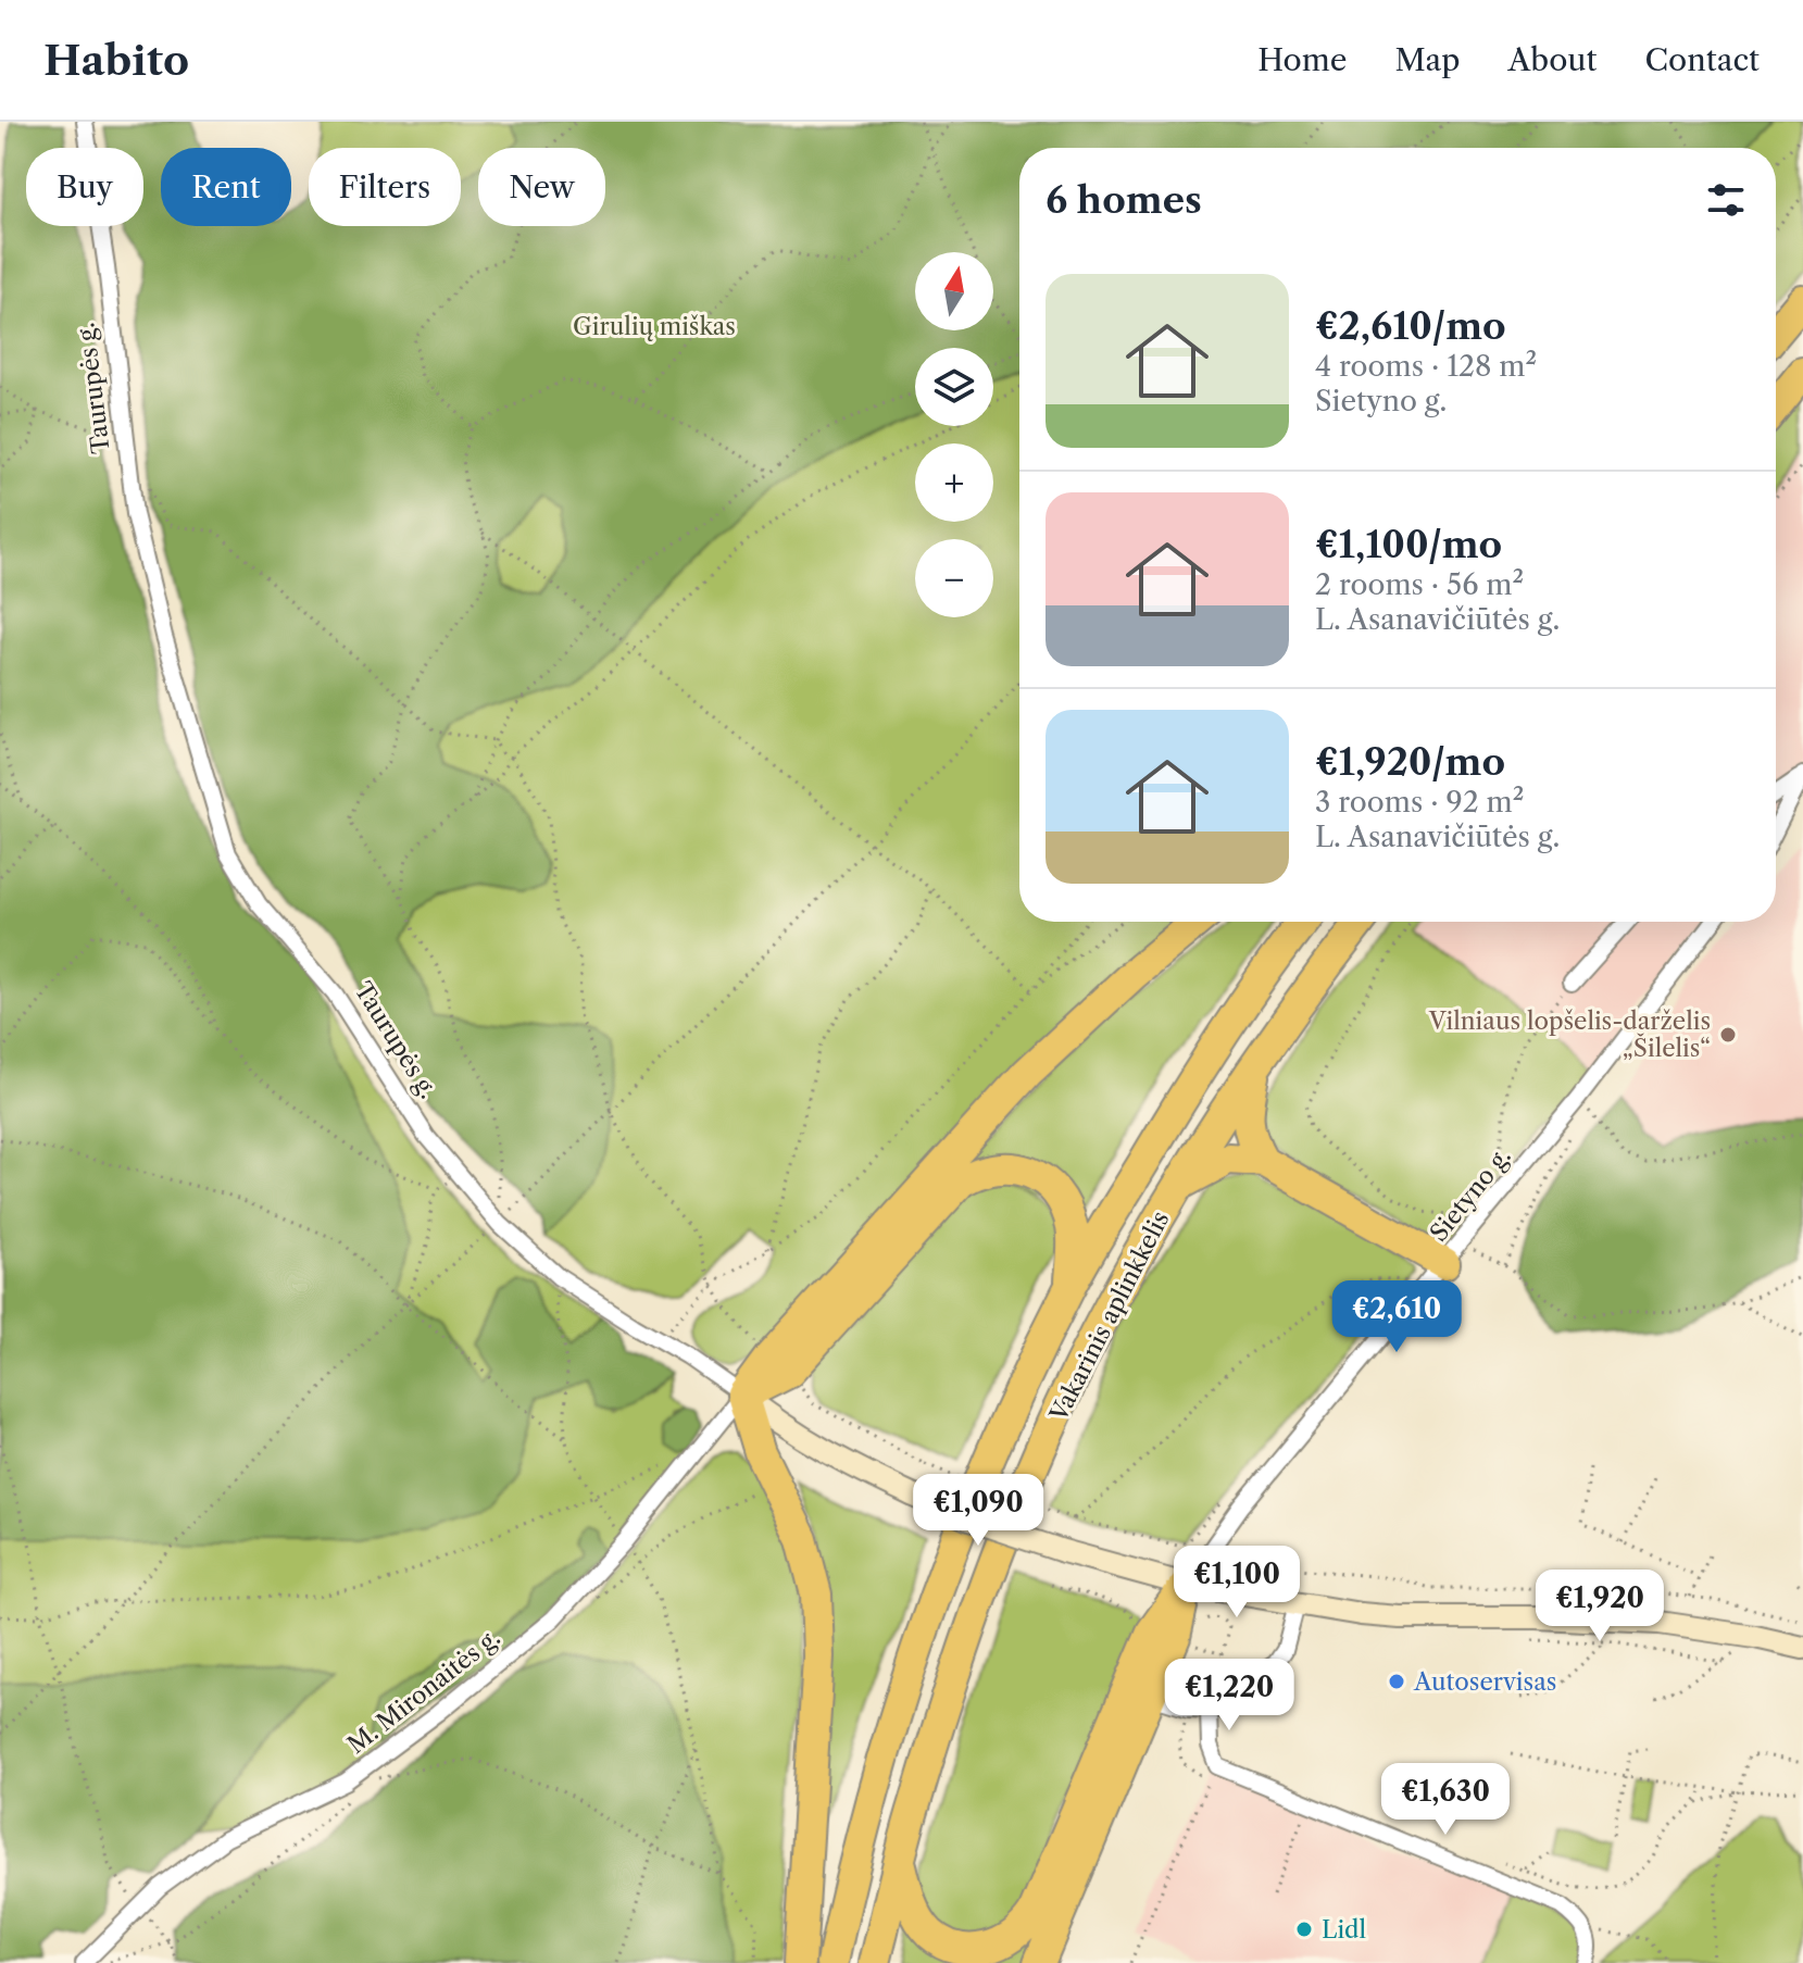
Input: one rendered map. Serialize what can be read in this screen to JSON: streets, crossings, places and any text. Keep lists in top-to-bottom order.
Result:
{
  "streets": {
    "highway": ["Vakarinis aplinkkelis"],
    "main road": ["Taurupės g."],
    "street": ["Sietyno g.", "M. Mironaitės g."]
  },
  "crossings": [
    ["Taurupės g.", "Sietyno g."],
    ["Taurupės g.", "M. Mironaitės g."]
  ],
  "parks": ["Girulių miškas"],
  "places": ["Vilniaus lopšelis-darželis „Šilelis“", "Autoservisas", "Lidl"],
  "north": "top",
  "page": {
    "header": "Habito",
    "nav": [
      "Home",
      "Map",
      "About",
      "Contact"
    ],
    "chip": [
      "Buy",
      "Rent",
      "Filters",
      "New"
    ],
    "heading": "6 homes",
    "map_buttons": ["+", "−"],
    "list": [
      {
        "name": "€2,610/mo",
        "note": "4 rooms · 128 m² · Sietyno g."
      },
      {
        "name": "€1,100/mo",
        "note": "2 rooms · 56 m² · L. Asanavičiūtės g."
      },
      {
        "name": "€1,920/mo",
        "note": "3 rooms · 92 m² · L. Asanavičiūtės g."
      }
    ],
    "price": [
      "€2,610",
      "€1,090",
      "€1,100",
      "€1,920",
      "€1,220",
      "€1,630"
    ]
  }
}
